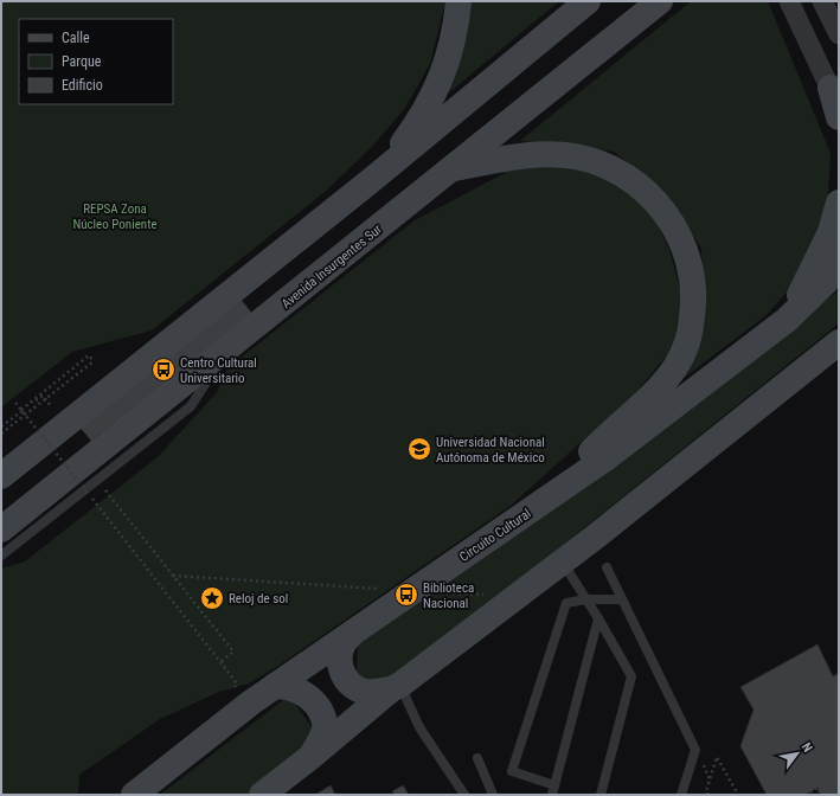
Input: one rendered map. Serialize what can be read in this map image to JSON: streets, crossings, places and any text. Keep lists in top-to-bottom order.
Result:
{
  "streets": {
    "main road": ["Avenida Insurgentes Sur", "Circuito Cultural"]
  },
  "parks": ["REPSA Zona Núcleo Poniente"],
  "places": {
    "bus stop": ["Centro Cultural Universitario", "Biblioteca Nacional"],
    "school or university": ["Universidad Nacional Autónoma de México"],
    "place": ["Reloj de sol"]
  },
  "legend": ["Calle", "Parque", "Edificio"],
  "north": "top right"
}
